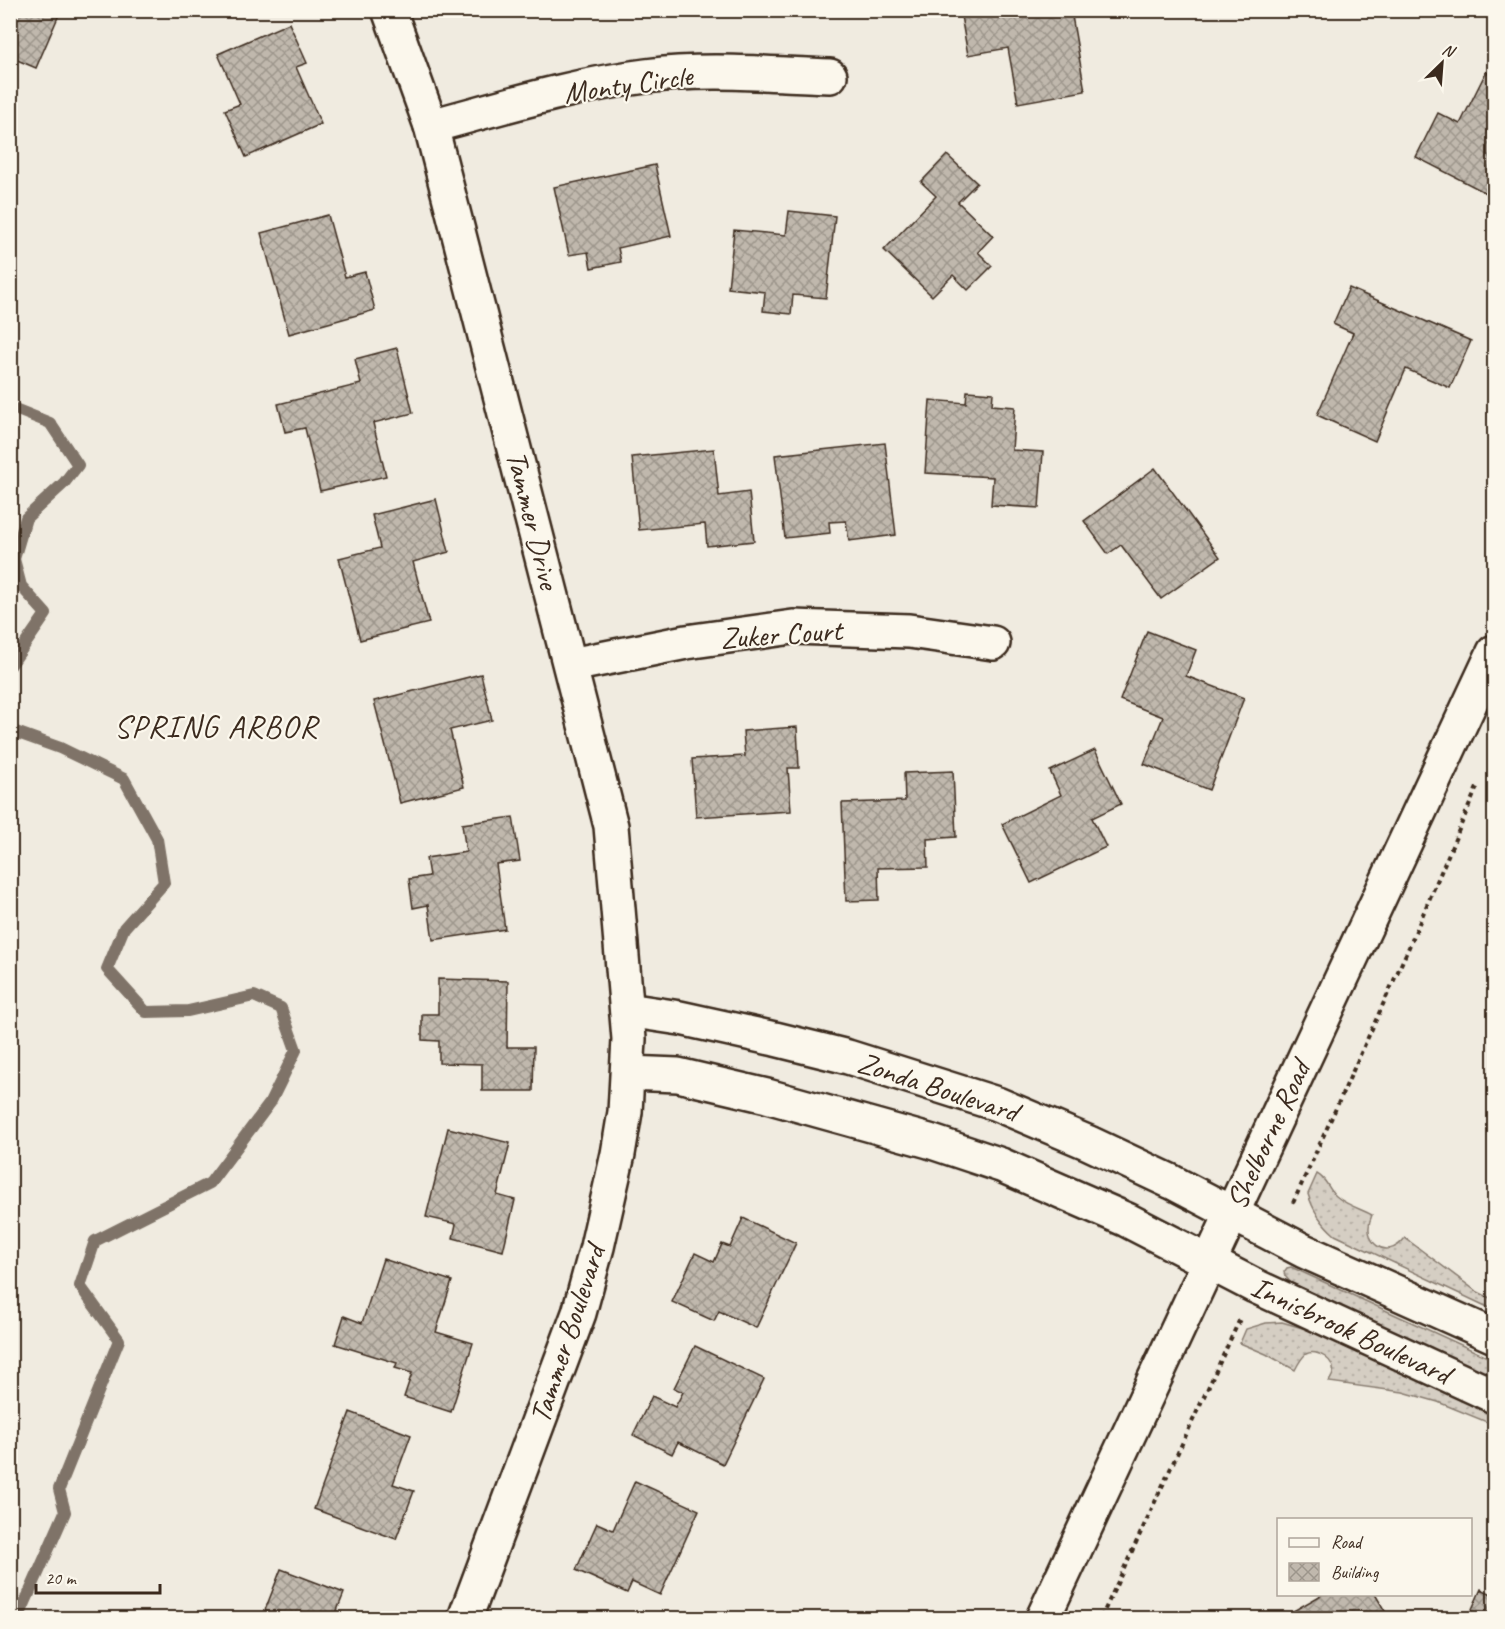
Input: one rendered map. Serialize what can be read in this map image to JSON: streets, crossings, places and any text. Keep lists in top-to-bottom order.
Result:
{
  "streets": {
    "street": [
      "Monty Circle",
      "Tammer Drive",
      "Zuker Court",
      "Zonda Boulevard",
      "Shelborne Road",
      "Innisbrook Boulevard",
      "Tammer Boulevard"
    ]
  },
  "crossings": [
    ["Monty Circle", "Tammer Drive"],
    ["Tammer Drive", "Zuker Court"],
    ["Tammer Drive", "Zonda Boulevard"],
    ["Tammer Drive", "Tammer Boulevard"],
    ["Zonda Boulevard", "Shelborne Road"],
    ["Zonda Boulevard", "Innisbrook Boulevard"],
    ["Zonda Boulevard", "Tammer Boulevard"],
    ["Shelborne Road", "Innisbrook Boulevard"]
  ],
  "districts": ["SPRING ARBOR"],
  "legend": ["Road", "Building"],
  "scale_bar": "20 m",
  "north": "top right"
}
